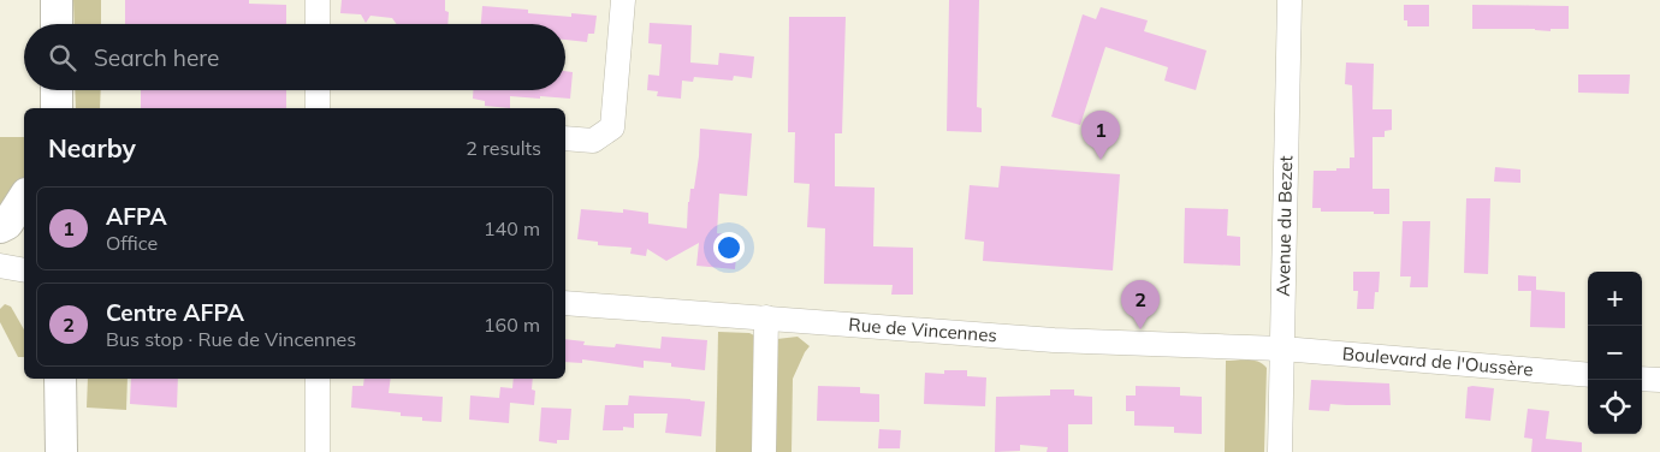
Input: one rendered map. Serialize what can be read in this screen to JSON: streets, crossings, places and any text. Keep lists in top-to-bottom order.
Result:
{
  "streets": {
    "street": ["Avenue du Bezet", "Rue de Vincennes", "Boulevard de l'Oussère"]
  },
  "crossings": [
    ["Avenue du Bezet", "Rue de Vincennes"],
    ["Avenue du Bezet", "Boulevard de l'Oussère"],
    ["Rue de Vincennes", "Boulevard de l'Oussère"]
  ],
  "page": {
    "search": "Search here",
    "heading": ["Nearby", "2 results"],
    "pins": ["1", "2"],
    "list": [
      {
        "mark": "1",
        "name": "AFPA",
        "note": "Office",
        "value": "140 m"
      },
      {
        "mark": "2",
        "name": "Centre AFPA",
        "note": "Bus stop · Rue de Vincennes",
        "value": "160 m"
      }
    ],
    "map_buttons": ["+", "−"]
  }
}
